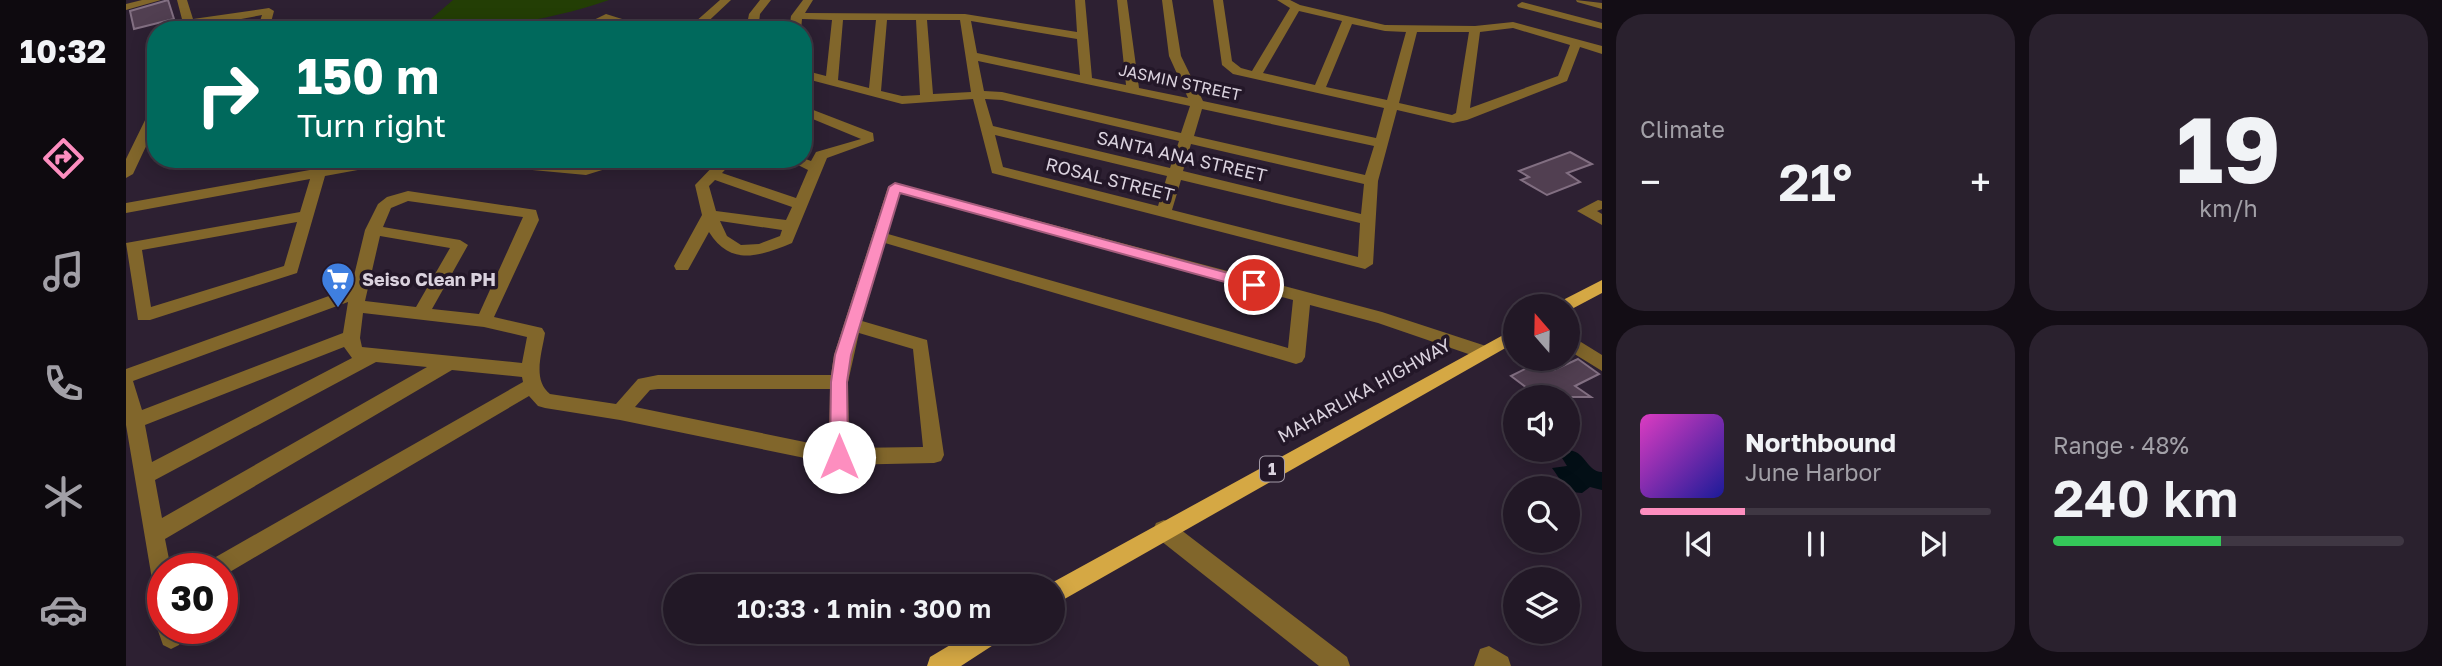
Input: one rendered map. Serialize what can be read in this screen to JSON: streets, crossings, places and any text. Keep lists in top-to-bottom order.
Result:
{
  "streets": {
    "main road": ["MAHARLIKA HIGHWAY", "1"],
    "street": ["JASMIN STREET", "SANTA ANA STREET", "ROSAL STREET"]
  },
  "crossings": [
    ["JASMIN STREET", "ROSAL STREET"],
    ["SANTA ANA STREET", "ROSAL STREET"]
  ],
  "places": {
    "supermarket": ["Seiso Clean PH"]
  },
  "north": "top",
  "page": {
    "tabs": "10:32",
    "tile": [
      "Climate",
      ["19", "km/h"],
      ["Range · 48%", "240 km"]
    ],
    "turn": ["150 m", "Turn right"],
    "heat": ["−", "21°", "+"],
    "song": ["Northbound", "June Harbor"],
    "limit": "30",
    "trip": "10:33 · 1 min · 300 m"
  }
}
